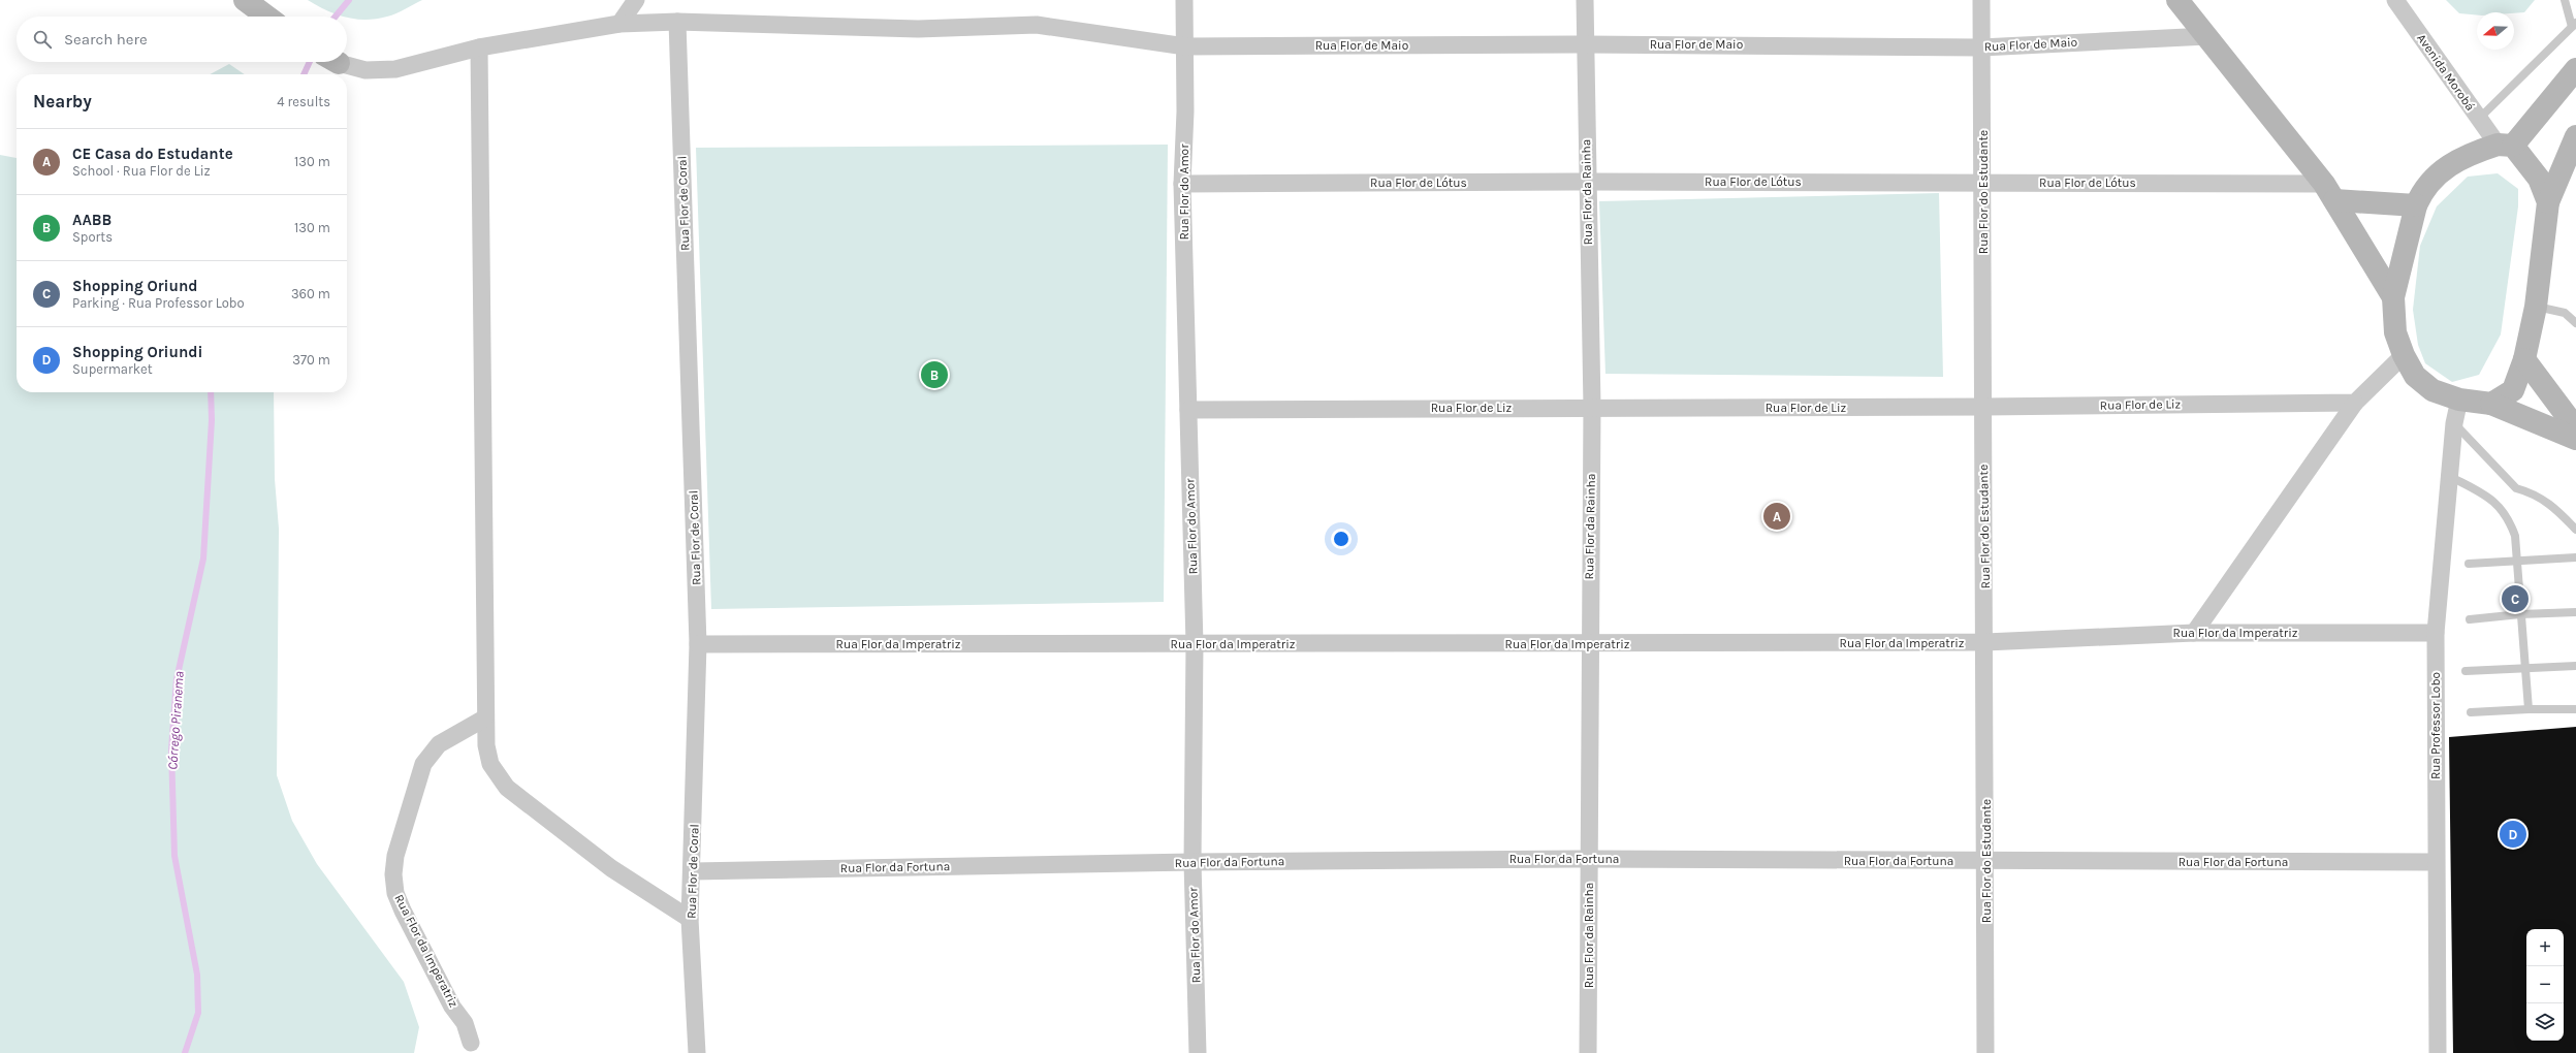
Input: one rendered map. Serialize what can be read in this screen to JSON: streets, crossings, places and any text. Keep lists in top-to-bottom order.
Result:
{
  "streets": {
    "street": [
      "Rua Flor de Maio",
      "Avenida Morobá",
      "Rua Flor de Lótus",
      "Rua Flor do Amor",
      "Rua Flor da Rainha",
      "Rua Flor do Estudante",
      "Rua Flor de Coral",
      "Rua Flor de Liz",
      "Rua Flor da Imperatriz",
      "Rua Professor Lobo",
      "Rua Flor da Fortuna"
    ]
  },
  "crossings": [
    ["Rua Flor de Maio", "Rua Flor do Amor"],
    ["Rua Flor de Maio", "Rua Flor da Rainha"],
    ["Rua Flor de Maio", "Rua Flor do Estudante"],
    ["Rua Flor de Maio", "Rua Flor de Coral"],
    ["Rua Flor de Lótus", "Rua Flor do Amor"],
    ["Rua Flor de Lótus", "Rua Flor da Rainha"],
    ["Rua Flor de Lótus", "Rua Flor do Estudante"],
    ["Rua Flor do Amor", "Rua Flor de Liz"],
    ["Rua Flor do Amor", "Rua Flor da Imperatriz"],
    ["Rua Flor do Amor", "Rua Flor da Fortuna"],
    ["Rua Flor da Rainha", "Rua Flor de Liz"],
    ["Rua Flor da Rainha", "Rua Flor da Imperatriz"],
    ["Rua Flor da Rainha", "Rua Flor da Fortuna"],
    ["Rua Flor do Estudante", "Rua Flor de Liz"],
    ["Rua Flor do Estudante", "Rua Flor da Imperatriz"],
    ["Rua Flor do Estudante", "Rua Flor da Fortuna"],
    ["Rua Flor de Coral", "Rua Flor da Imperatriz"],
    ["Rua Flor de Coral", "Rua Flor da Fortuna"],
    ["Rua Flor da Imperatriz", "Rua Professor Lobo"],
    ["Rua Professor Lobo", "Rua Flor da Fortuna"]
  ],
  "water": ["Córrego Piranema"],
  "north": "left",
  "page": {
    "search": "Search here",
    "heading": ["Nearby", "4 results"],
    "list": [
      {
        "mark": "A",
        "name": "CE Casa do Estudante",
        "note": "School · Rua Flor de Liz",
        "value": "130 m"
      },
      {
        "mark": "B",
        "name": "AABB",
        "note": "Sports",
        "value": "130 m"
      },
      {
        "mark": "C",
        "name": "Shopping Oriund",
        "note": "Parking · Rua Professor Lobo",
        "value": "360 m"
      },
      {
        "mark": "D",
        "name": "Shopping Oriundi",
        "note": "Supermarket",
        "value": "370 m"
      }
    ],
    "pins": [
      "B",
      "A",
      "C",
      "D"
    ],
    "map_buttons": ["+", "−"]
  }
}
